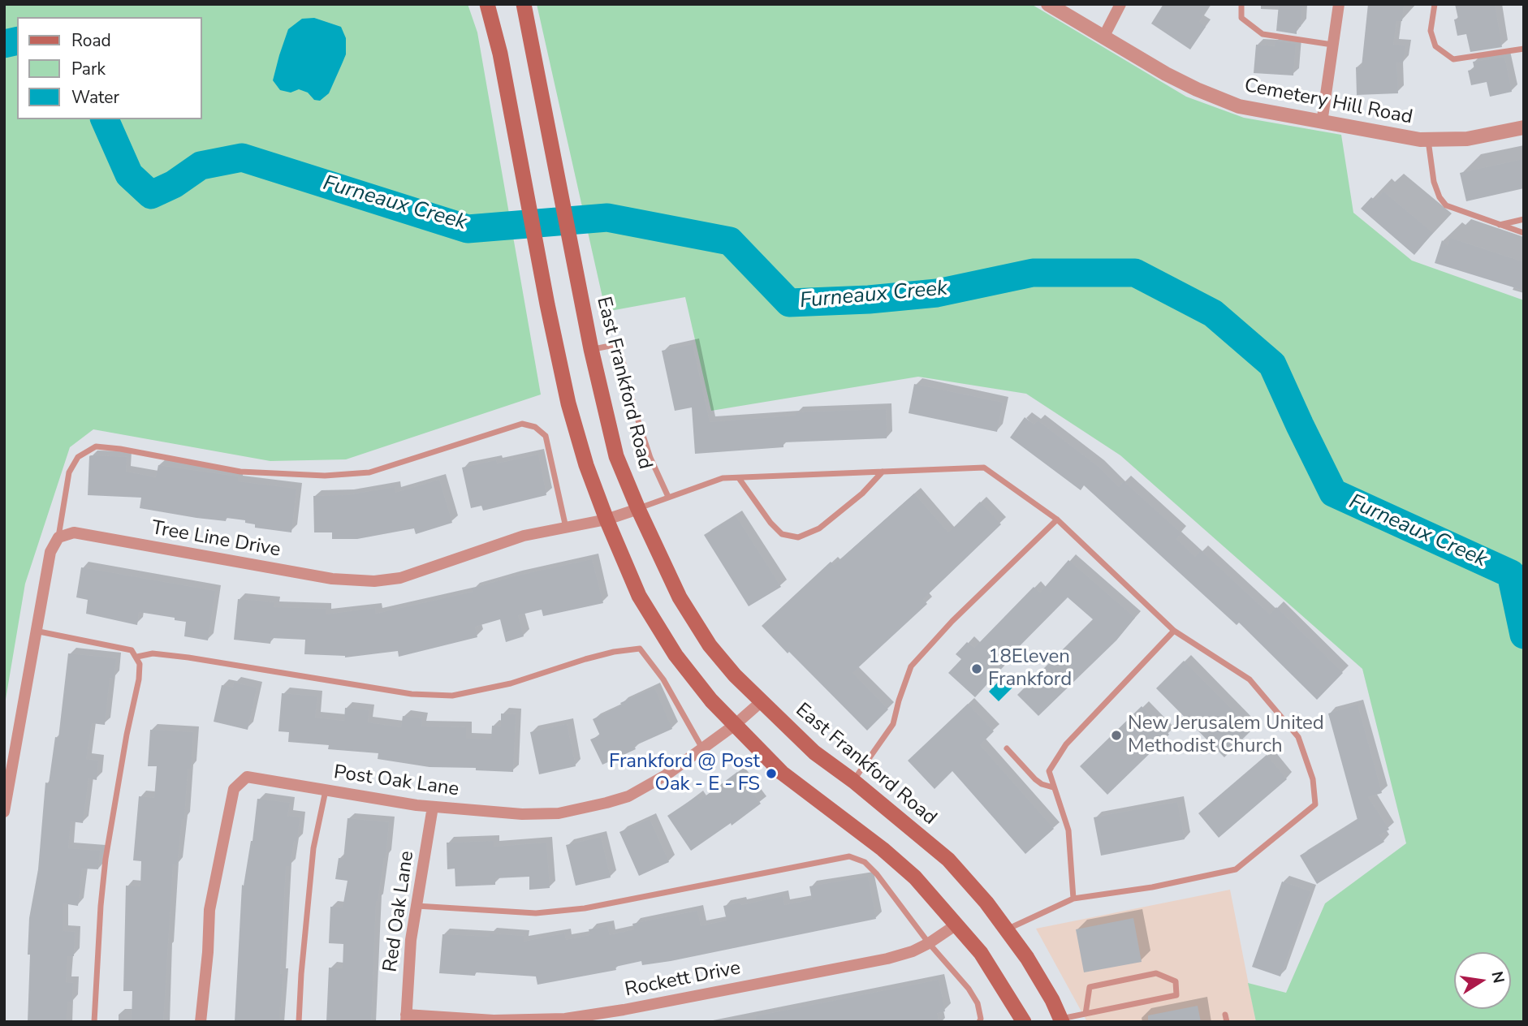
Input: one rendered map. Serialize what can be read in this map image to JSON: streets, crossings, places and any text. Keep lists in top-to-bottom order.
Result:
{
  "streets": {
    "main road": ["East Frankford Road"],
    "street": [
      "Cemetery Hill Road",
      "Tree Line Drive",
      "Post Oak Lane",
      "Red Oak Lane",
      "Rockett Drive"
    ]
  },
  "crossings": [
    ["East Frankford Road", "Tree Line Drive"],
    ["East Frankford Road", "Post Oak Lane"],
    ["Post Oak Lane", "Red Oak Lane"],
    ["Red Oak Lane", "Rockett Drive"]
  ],
  "water": ["Furneaux Creek"],
  "places": ["18Eleven Frankford", "New Jerusalem United Methodist Church", "Frankford @ Post Oak - E - FS"],
  "legend": ["Road", "Park", "Water"],
  "north": "right"
}
